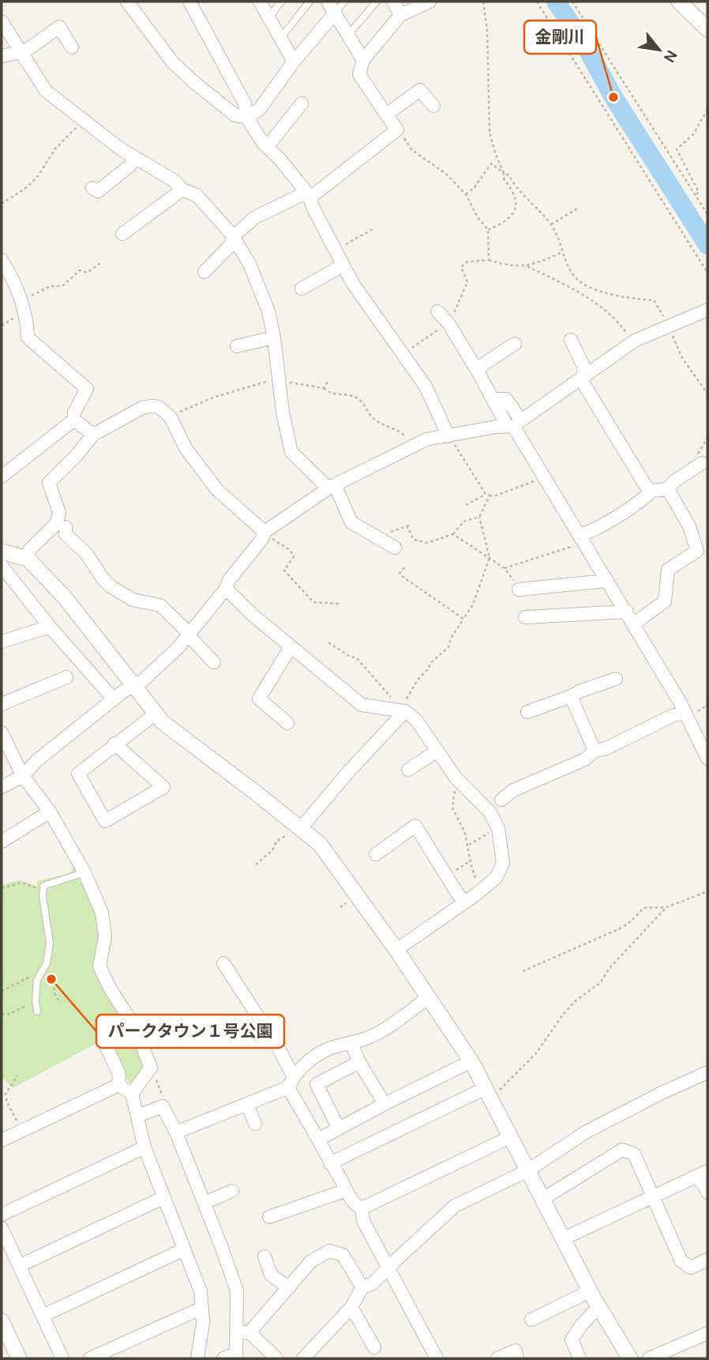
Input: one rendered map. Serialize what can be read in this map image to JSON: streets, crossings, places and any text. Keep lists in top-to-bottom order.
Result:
{
  "places": ["金剛川", "パークタウン１号公園"],
  "north": "bottom right"
}
